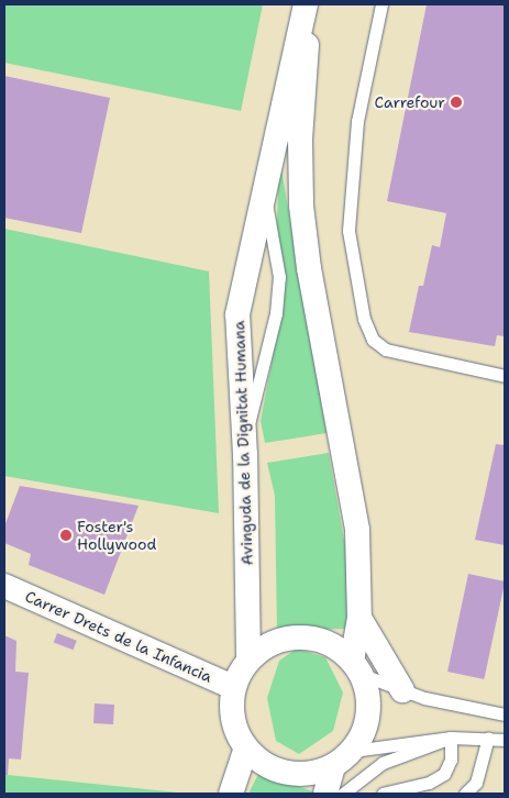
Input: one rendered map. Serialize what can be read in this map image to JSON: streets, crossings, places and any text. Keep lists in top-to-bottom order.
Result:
{
  "streets": {
    "street": ["Avinguda de la Dignitat Humana", "Carrer Drets de la Infancia"]
  },
  "crossings": [
    ["Avinguda de la Dignitat Humana", "Carrer Drets de la Infancia"]
  ],
  "places": ["Carrefour", "Foster's Hollywood"]
}
